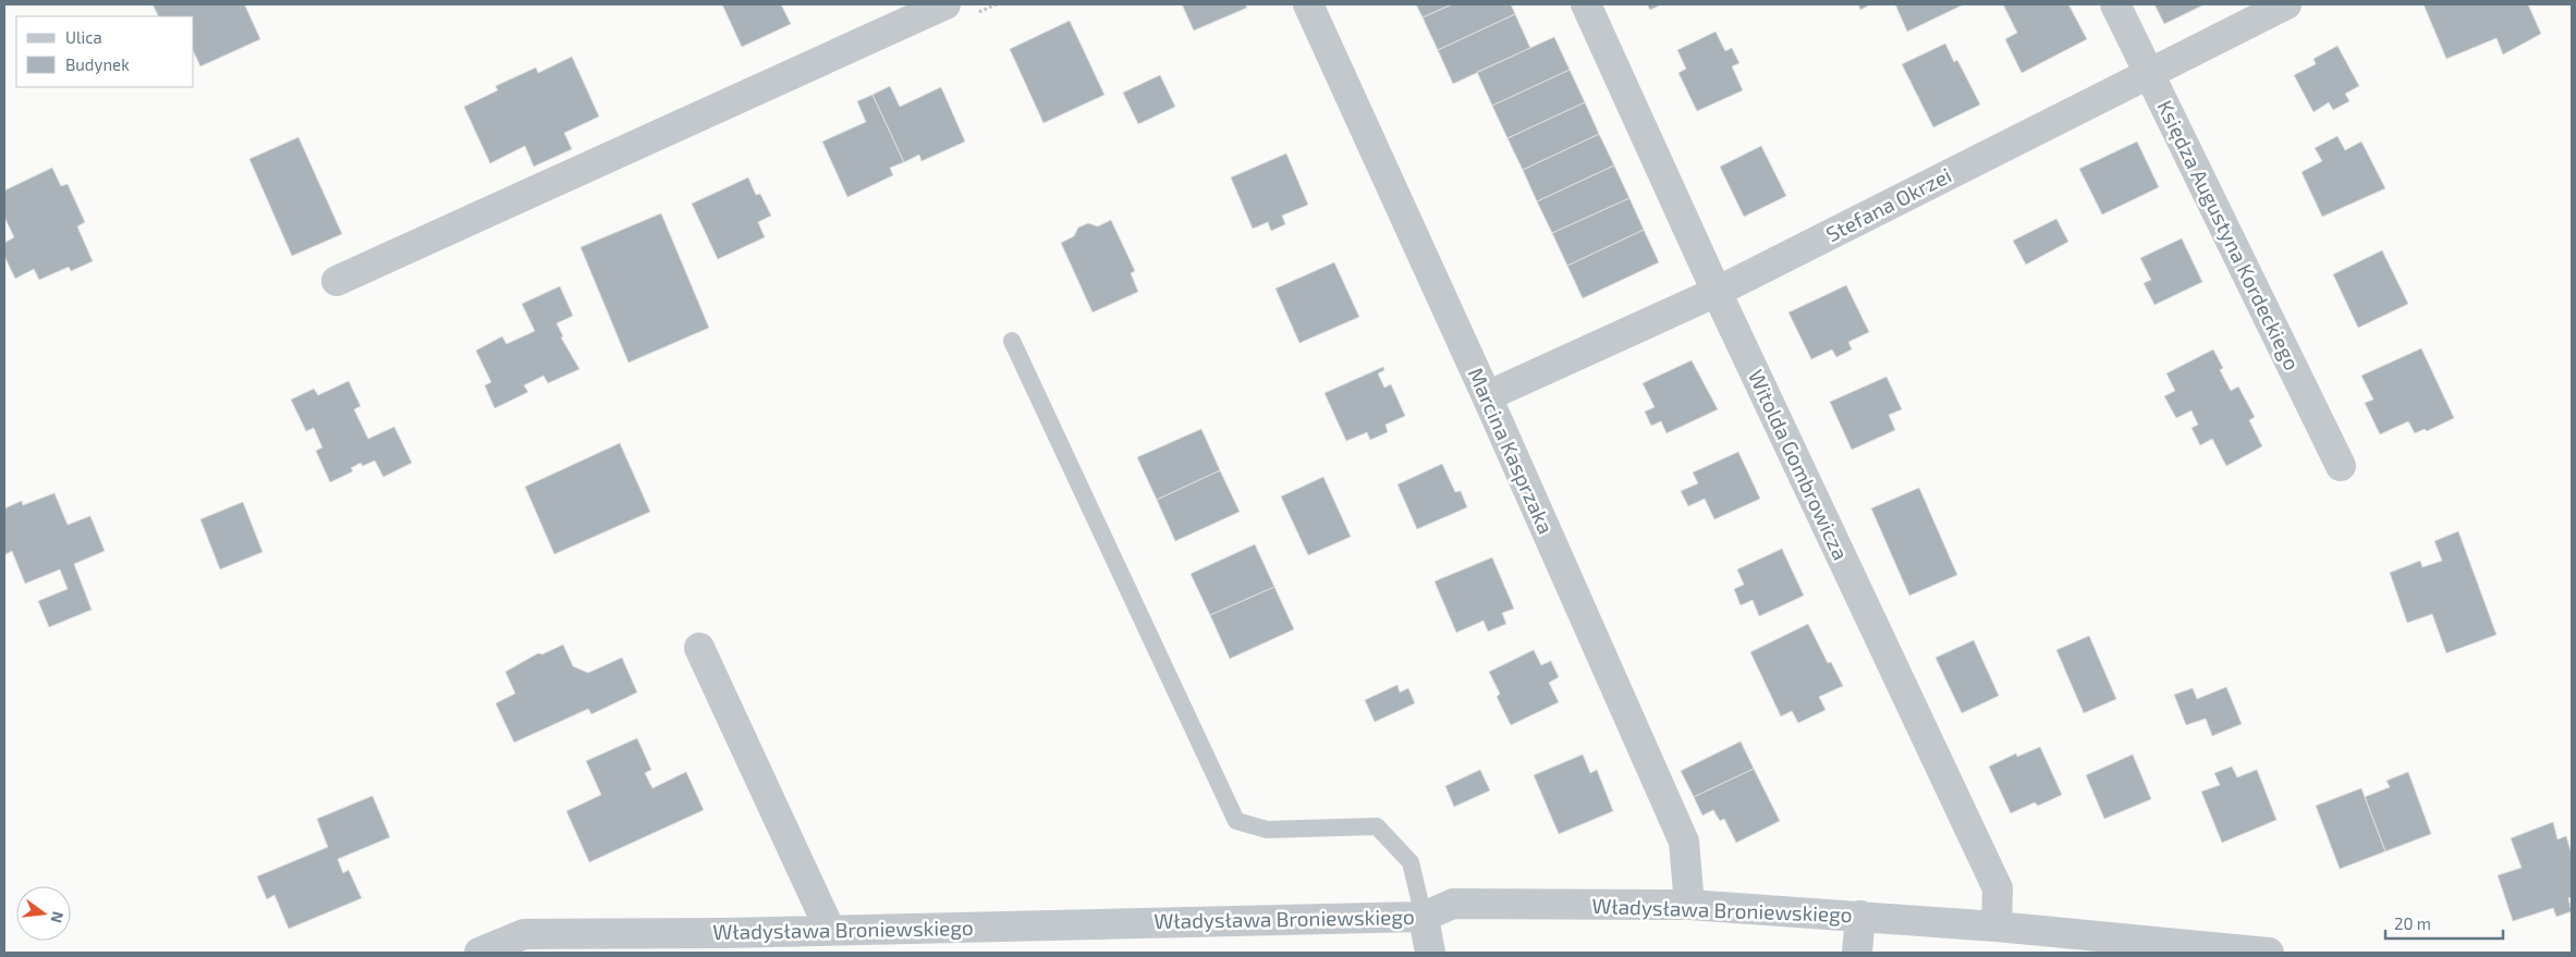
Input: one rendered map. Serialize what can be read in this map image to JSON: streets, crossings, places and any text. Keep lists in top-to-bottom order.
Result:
{
  "streets": {
    "street": [
      "Stefana Okrzei",
      "Księdza Augustyna Kordeckiego",
      "Marcina Kasprzaka",
      "Witolda Gombrowicza",
      "Władysława Broniewskiego"
    ]
  },
  "crossings": [
    ["Stefana Okrzei", "Księdza Augustyna Kordeckiego"],
    ["Stefana Okrzei", "Marcina Kasprzaka"],
    ["Stefana Okrzei", "Witolda Gombrowicza"],
    ["Marcina Kasprzaka", "Władysława Broniewskiego"],
    ["Witolda Gombrowicza", "Władysława Broniewskiego"]
  ],
  "legend": ["Ulica", "Budynek"],
  "scale_bar": "20 m",
  "north": "right"
}
